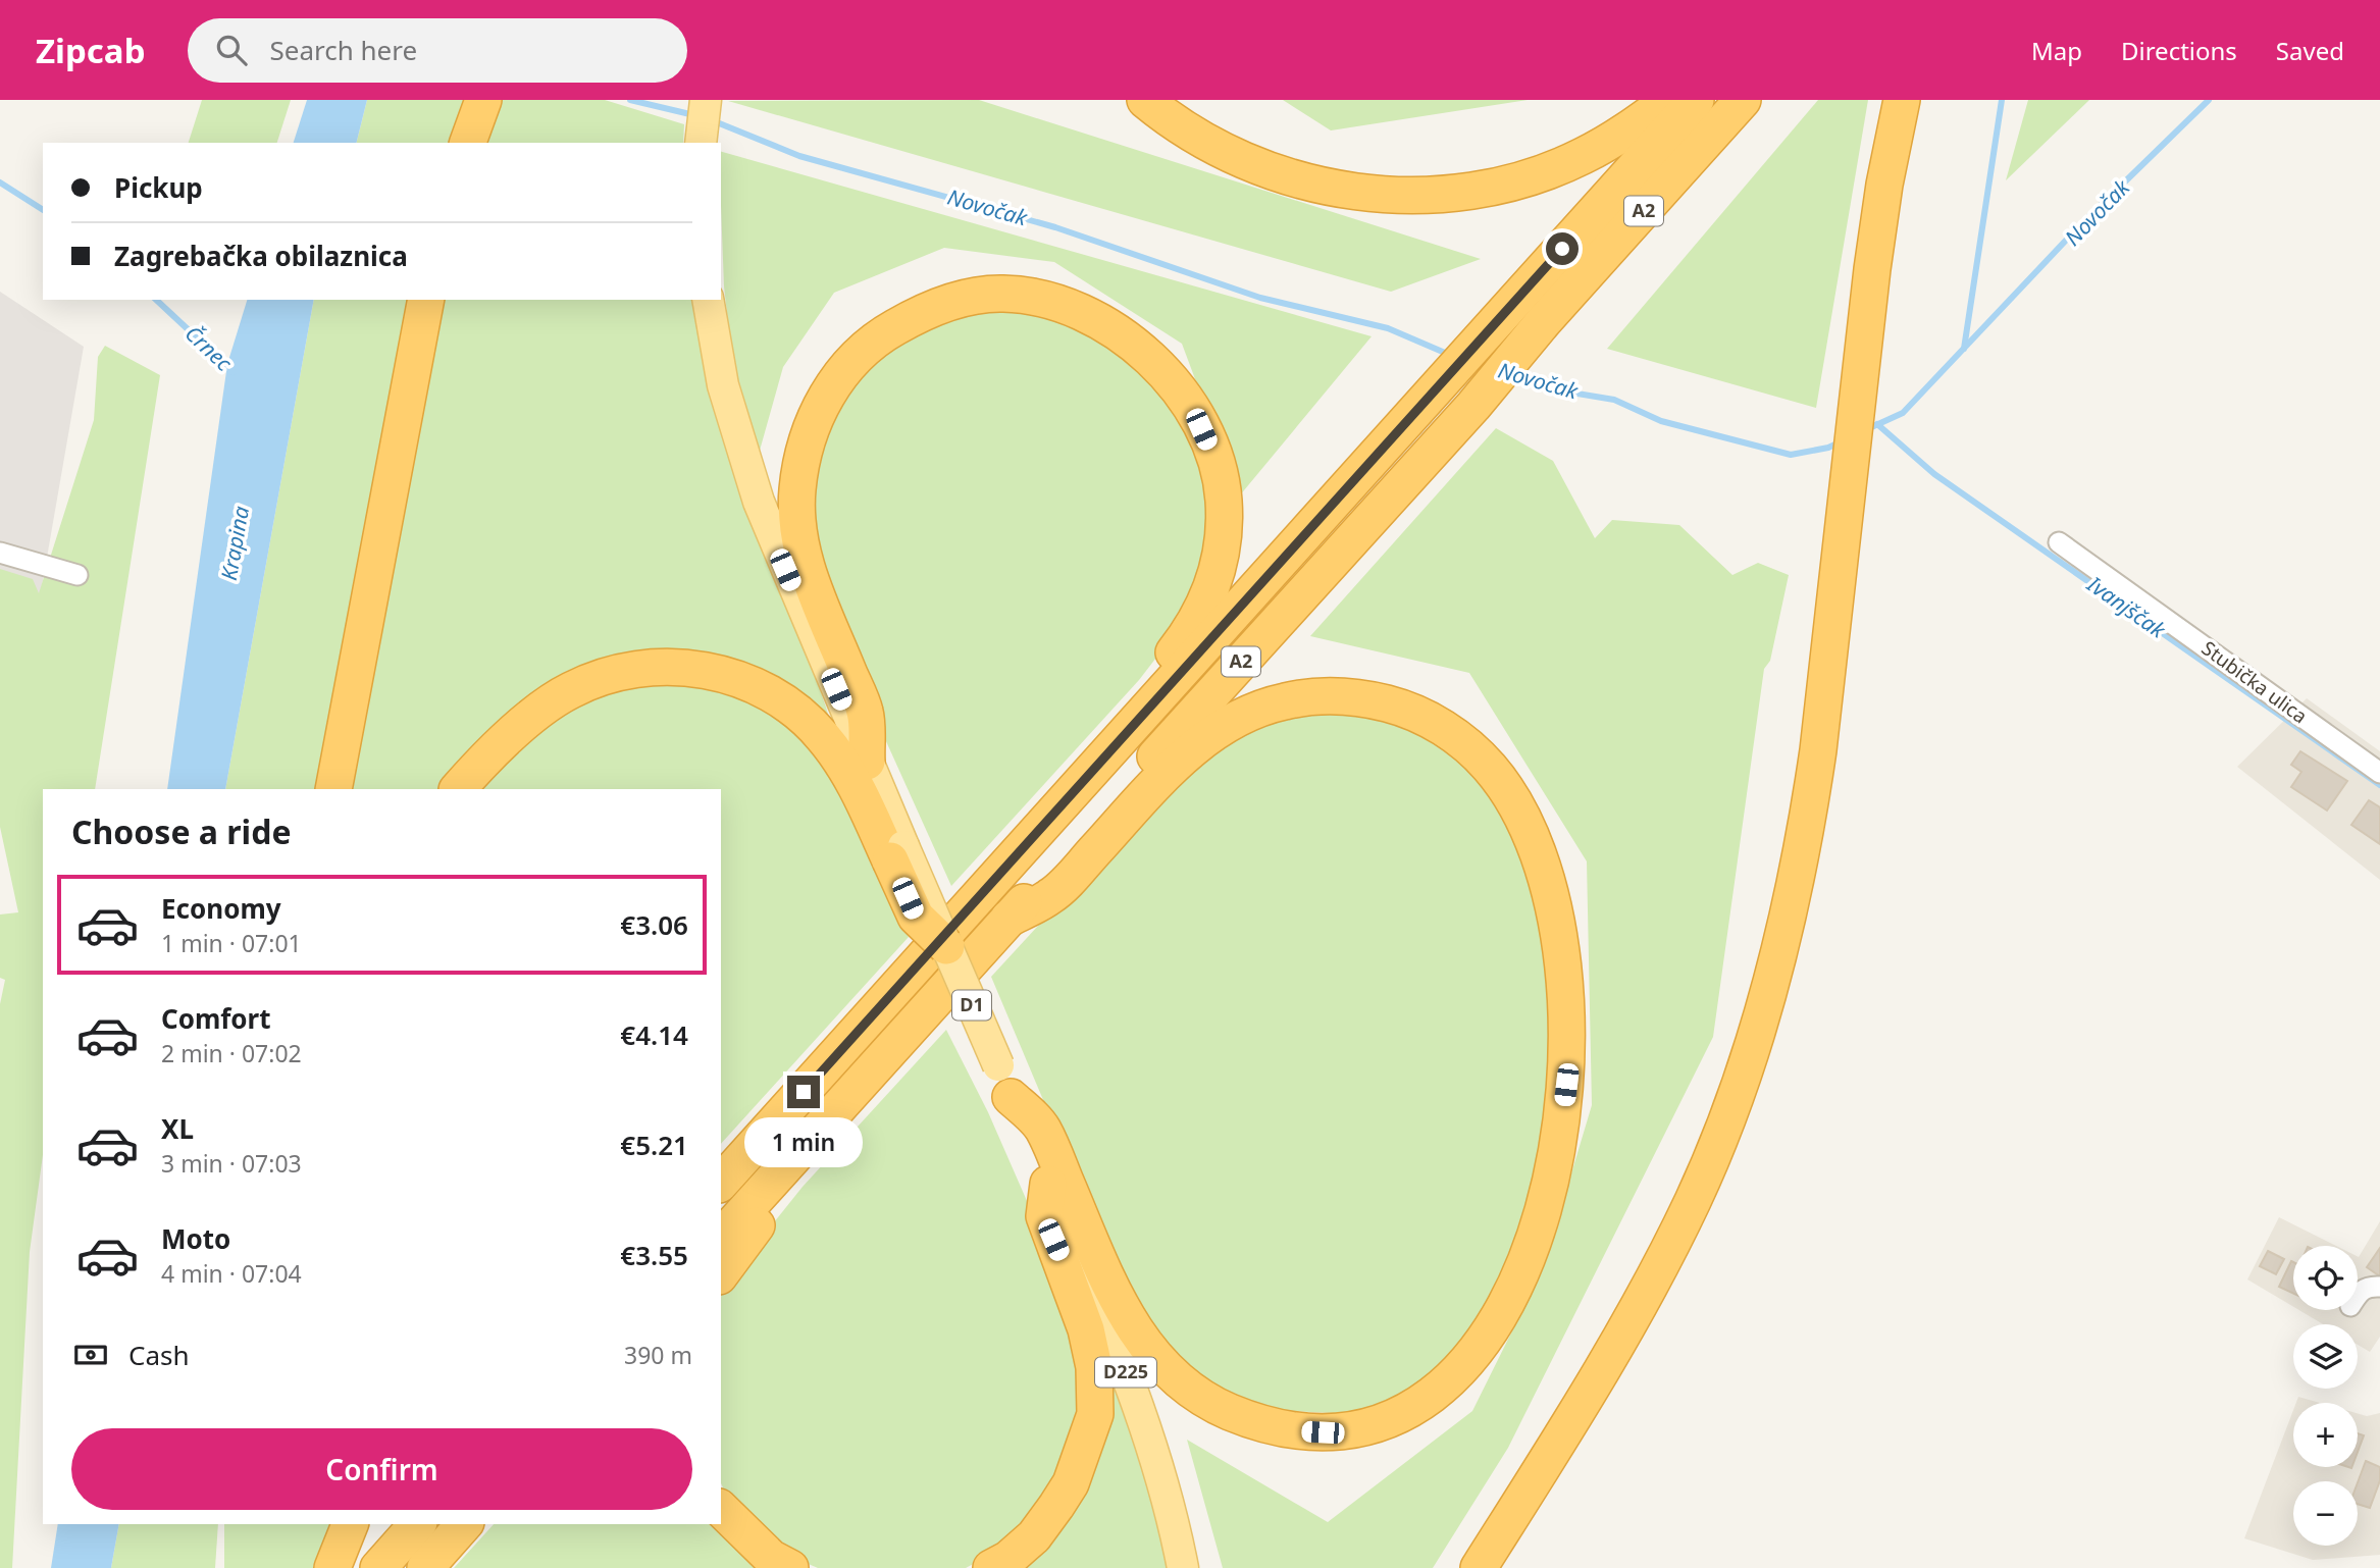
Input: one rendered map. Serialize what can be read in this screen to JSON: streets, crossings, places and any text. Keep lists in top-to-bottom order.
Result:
{
  "streets": {
    "highway": ["A2"],
    "main road": ["D1", "D225"],
    "street": ["Stubička ulica"]
  },
  "crossings": [
    ["D1", "D225"]
  ],
  "water": [
    "Novočak",
    "Črnec",
    "Krapina",
    "Ivanjščak"
  ],
  "page": {
    "header": "Zipcab",
    "search": "Search here",
    "nav": ["Map", "Directions", "Saved"],
    "banner": ["Pickup", "Zagrebačka obilaznica"],
    "heading": "Choose a ride",
    "list": [
      {
        "name": "Economy",
        "note": "1 min · 07:01",
        "value": "€3.06"
      },
      {
        "name": "Comfort",
        "note": "2 min · 07:02",
        "value": "€4.14"
      },
      {
        "name": "XL",
        "note": "3 min · 07:03",
        "value": "€5.21"
      },
      {
        "name": "Moto",
        "note": "4 min · 07:04",
        "value": "€3.55"
      }
    ],
    "bubble": "1 min",
    "map_buttons": ["+", "−"],
    "pay": ["Cash", "390 m"],
    "buttons": "Confirm"
  }
}
